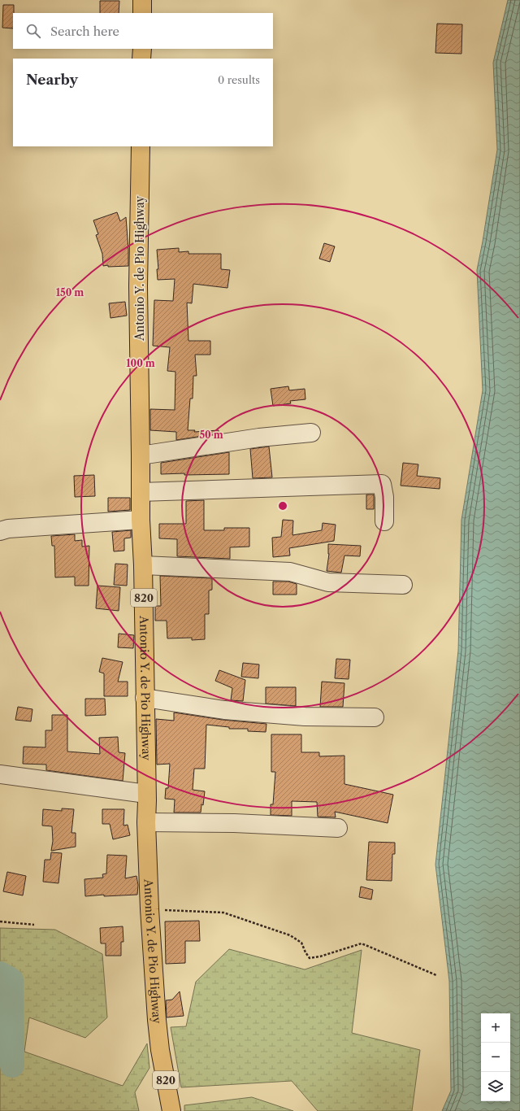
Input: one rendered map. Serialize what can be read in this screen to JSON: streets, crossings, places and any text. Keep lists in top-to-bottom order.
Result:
{
  "streets": {
    "highway": ["Antonio Y. de Pio Highway", "820"]
  },
  "page": {
    "search": "Search here",
    "heading": ["Nearby", "0 results"],
    "map_buttons": ["+", "−"]
  },
  "rings": ["150 m", "100 m", "50 m"]
}
